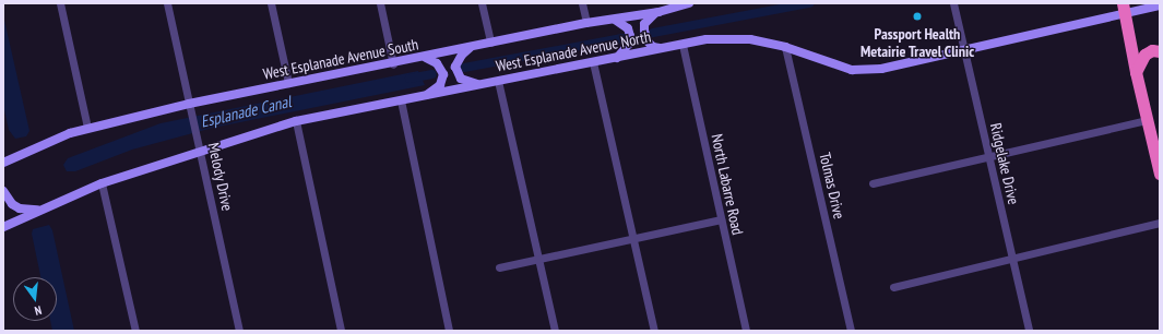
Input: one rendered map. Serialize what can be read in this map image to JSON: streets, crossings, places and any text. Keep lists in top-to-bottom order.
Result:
{
  "streets": {
    "main road": ["West Esplanade Avenue North", "West Esplanade Avenue South"],
    "street": [
      "Ridgelake Drive",
      "Melody Drive",
      "North Labarre Road",
      "Tolmas Drive"
    ]
  },
  "crossings": [
    ["West Esplanade Avenue North", "Ridgelake Drive"],
    ["West Esplanade Avenue North", "Melody Drive"],
    ["West Esplanade Avenue North", "North Labarre Road"],
    ["West Esplanade Avenue North", "Tolmas Drive"],
    ["West Esplanade Avenue South", "Melody Drive"]
  ],
  "water": ["Esplanade Canal"],
  "places": ["Passport Health Metairie Travel Clinic"],
  "north": "bottom"
}
